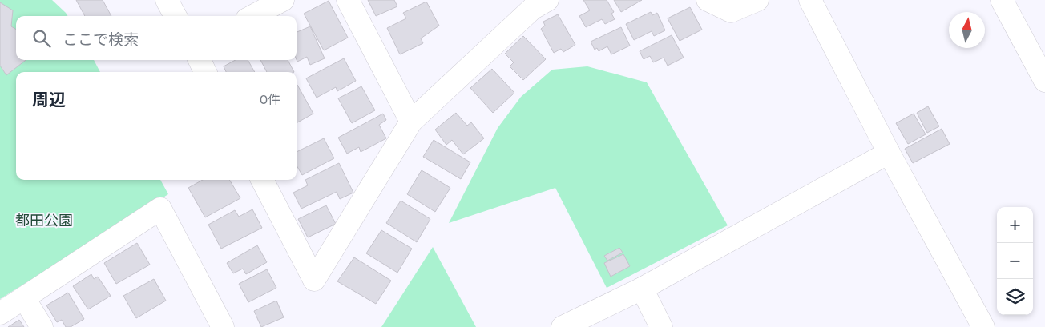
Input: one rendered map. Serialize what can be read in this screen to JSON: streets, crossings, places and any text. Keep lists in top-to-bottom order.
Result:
{
  "parks": ["都田公園"],
  "north": "top",
  "page": {
    "search": "ここで検索",
    "heading": ["周辺", "0件"],
    "map_buttons": ["+", "−"]
  }
}
